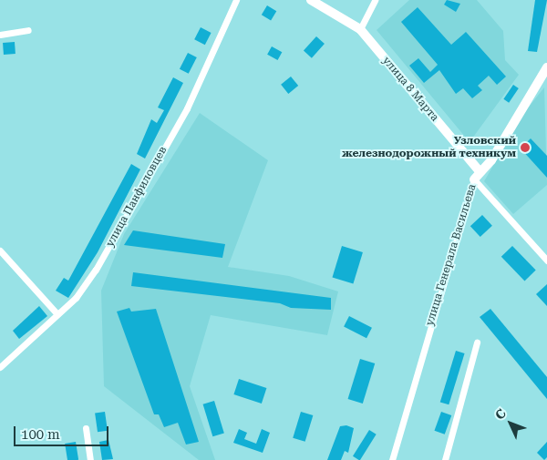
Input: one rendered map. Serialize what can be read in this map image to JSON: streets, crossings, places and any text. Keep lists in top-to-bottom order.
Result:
{
  "streets": {
    "main road": ["улица 8 Марта", "улица Генерала Васильева"],
    "street": ["улица Панфиловцев"]
  },
  "crossings": [
    ["улица 8 Марта", "улица Генерала Васильева"]
  ],
  "places": ["Узловский железнодорожный техникум"],
  "scale_bar": "100 m",
  "north": "top left"
}
